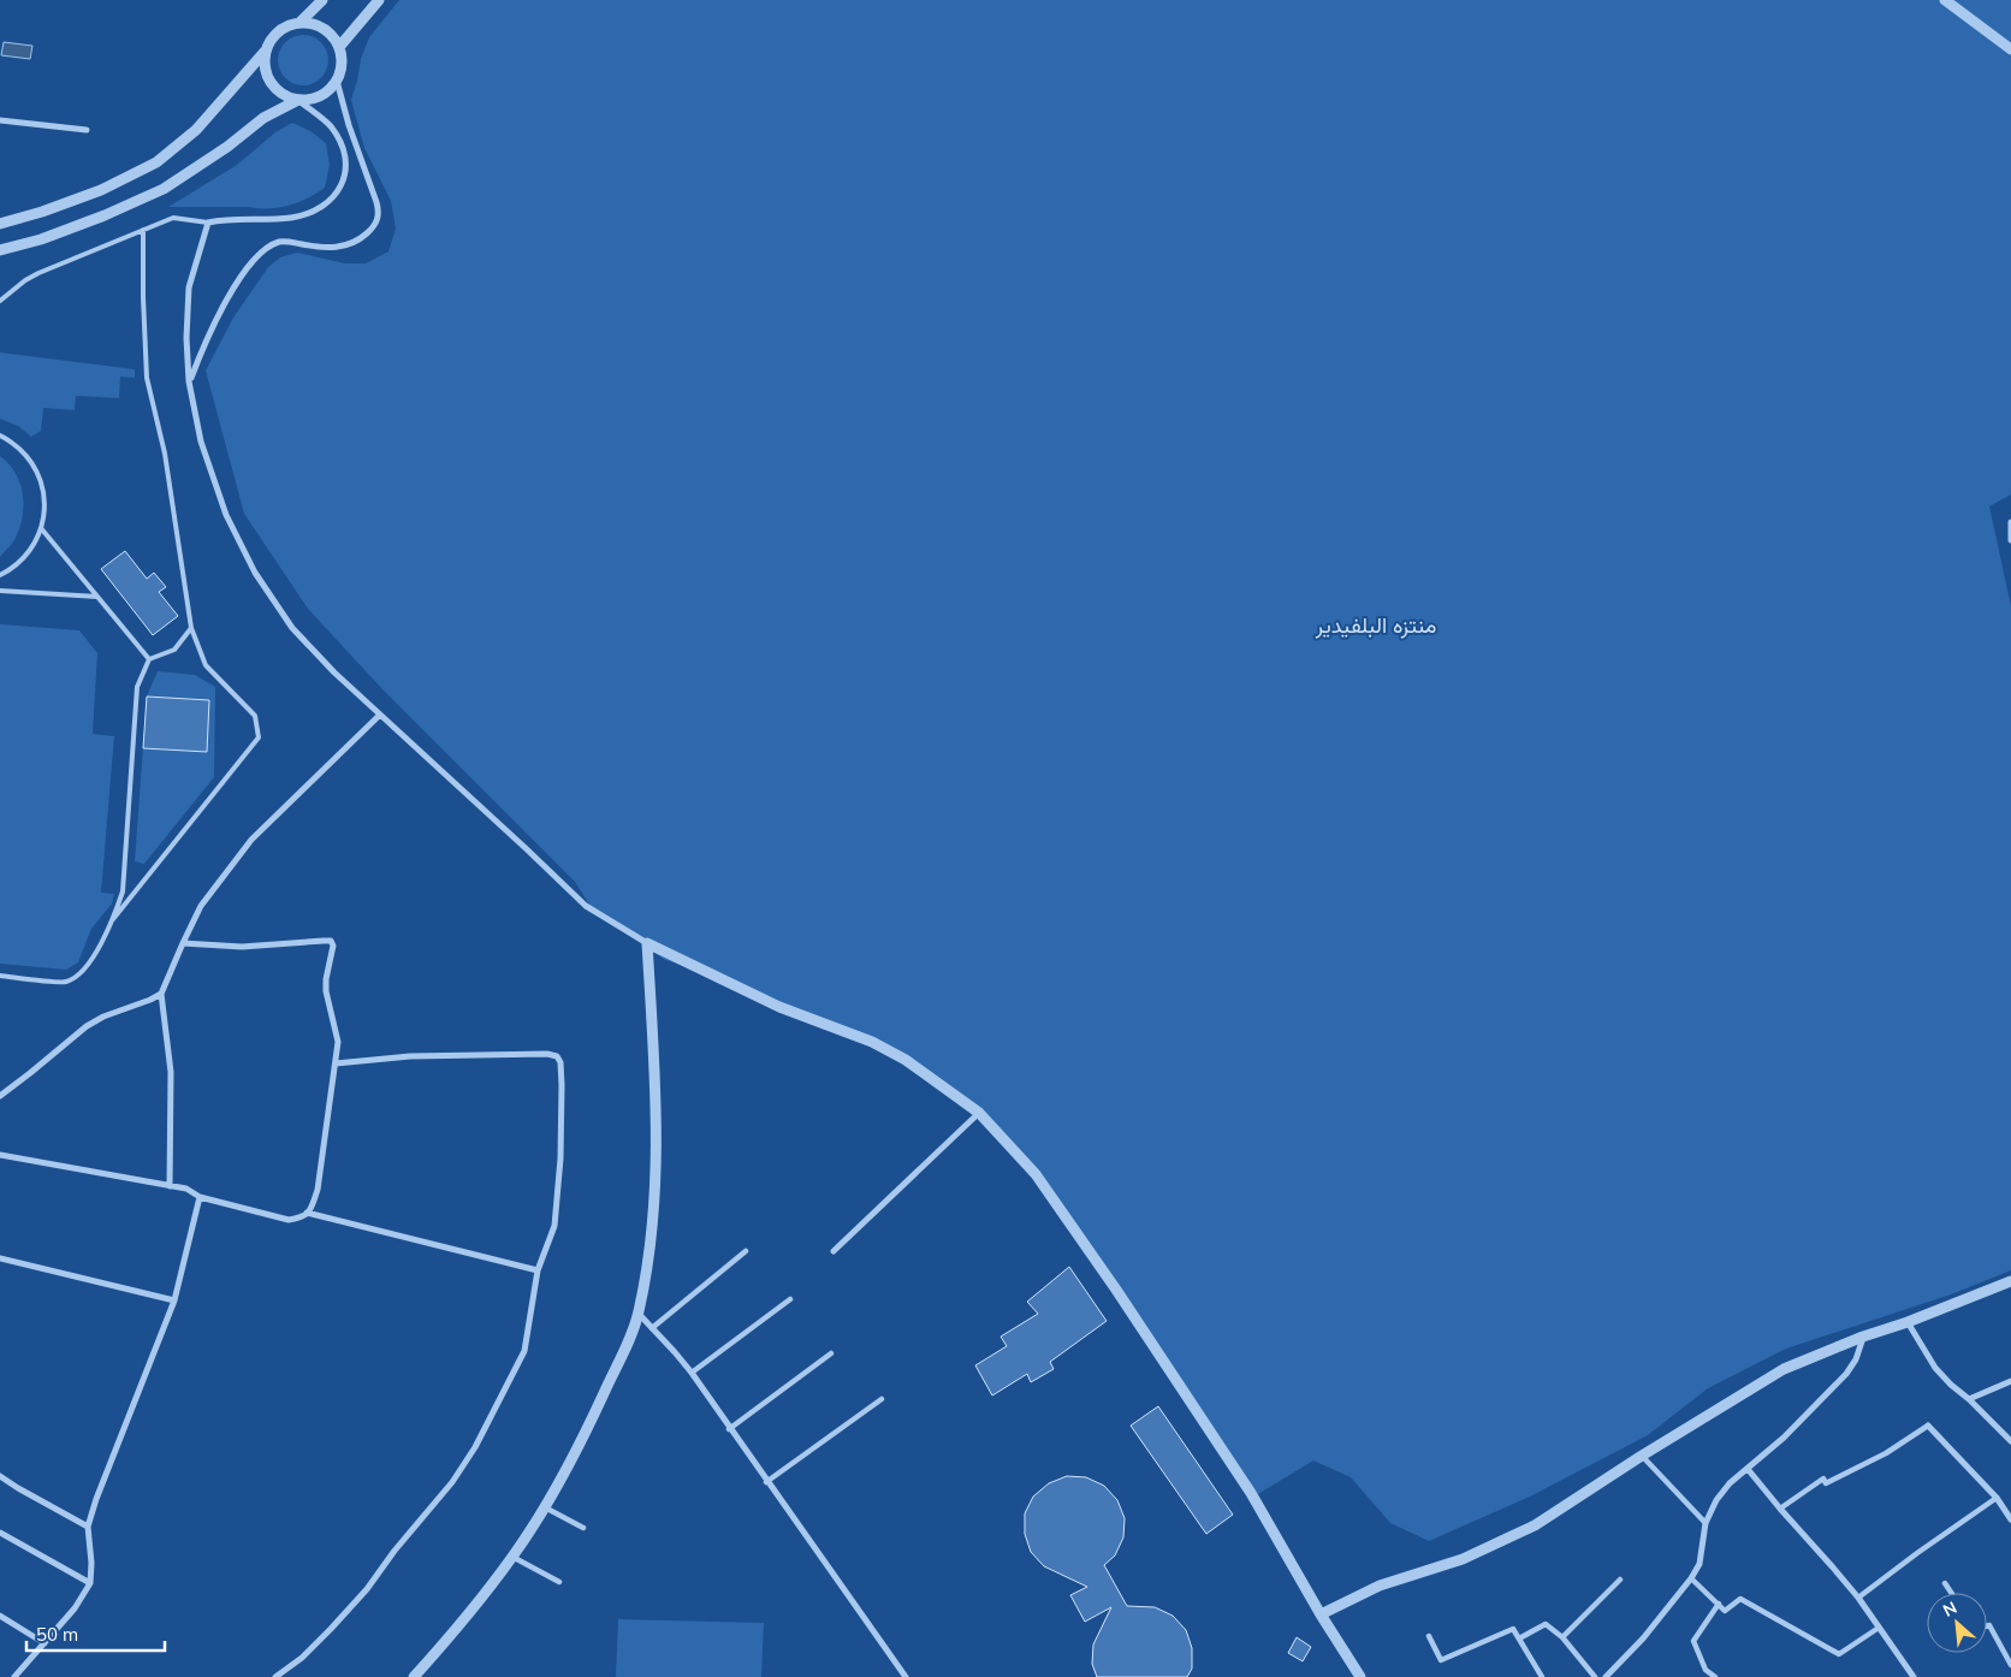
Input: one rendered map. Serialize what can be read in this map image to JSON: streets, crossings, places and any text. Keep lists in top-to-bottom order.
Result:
{
  "parks": ["منتزه البلفيدير"],
  "scale_bar": "50 m",
  "north": "top left"
}
